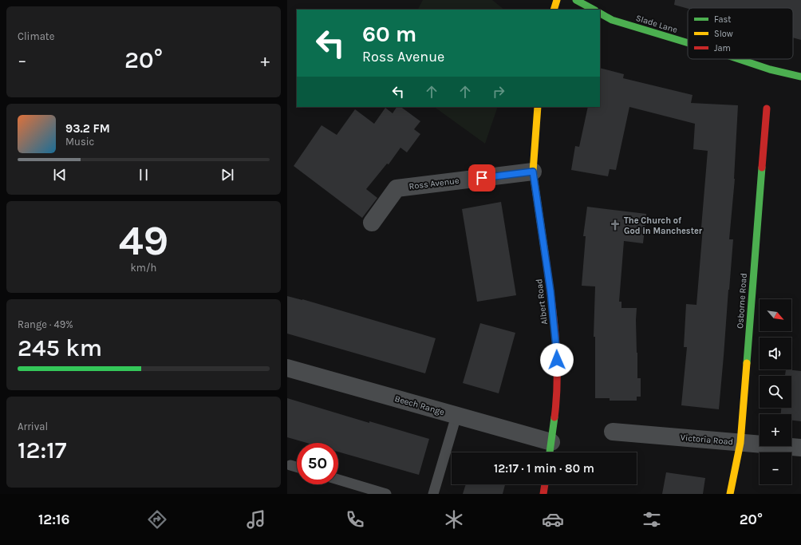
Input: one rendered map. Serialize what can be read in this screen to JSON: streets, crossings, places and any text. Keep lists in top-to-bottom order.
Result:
{
  "streets": {
    "street": [
      "Slade Lane",
      "Ross Avenue",
      "Osborne Road",
      "Albert Road",
      "Beech Range",
      "Victoria Road"
    ]
  },
  "crossings": [
    ["Ross Avenue", "Albert Road"],
    ["Osborne Road", "Victoria Road"],
    ["Albert Road", "Beech Range"]
  ],
  "places": {
    "church": ["The Church of God in Manchester"]
  },
  "legend": ["Fast", "Slow", "Jam"],
  "north": "bottom right",
  "page": {
    "tile": [
      "Climate",
      ["49", "km/h"],
      ["Range · 49%", "245 km"],
      ["Arrival", "12:17"]
    ],
    "turn": ["60 m", "Ross Avenue"],
    "heat": ["−", "20°", "+"],
    "song": ["93.2 FM", "Music"],
    "map_buttons": ["+", "−"],
    "limit": "50",
    "trip": "12:17 · 1 min · 80 m",
    "tabs": ["12:16", "20°"]
  }
}
